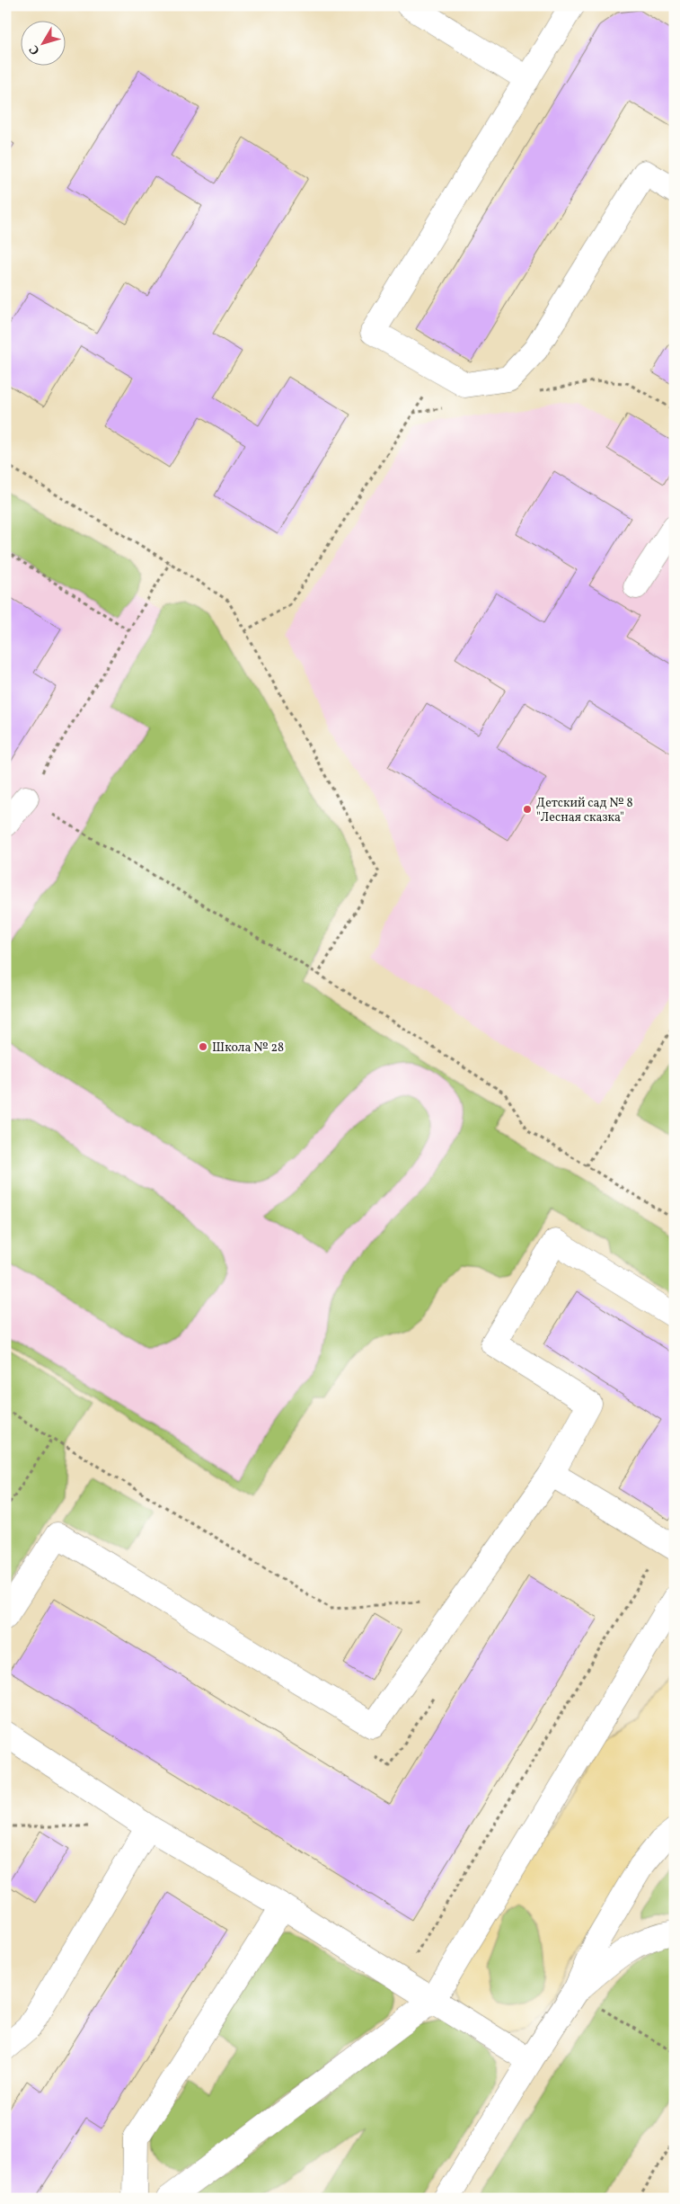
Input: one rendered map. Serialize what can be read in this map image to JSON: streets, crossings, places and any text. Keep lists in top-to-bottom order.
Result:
{
  "places": ["Детский сад № 8 \"Лесная сказка\"", "Школа № 28"],
  "north": "bottom left"
}
